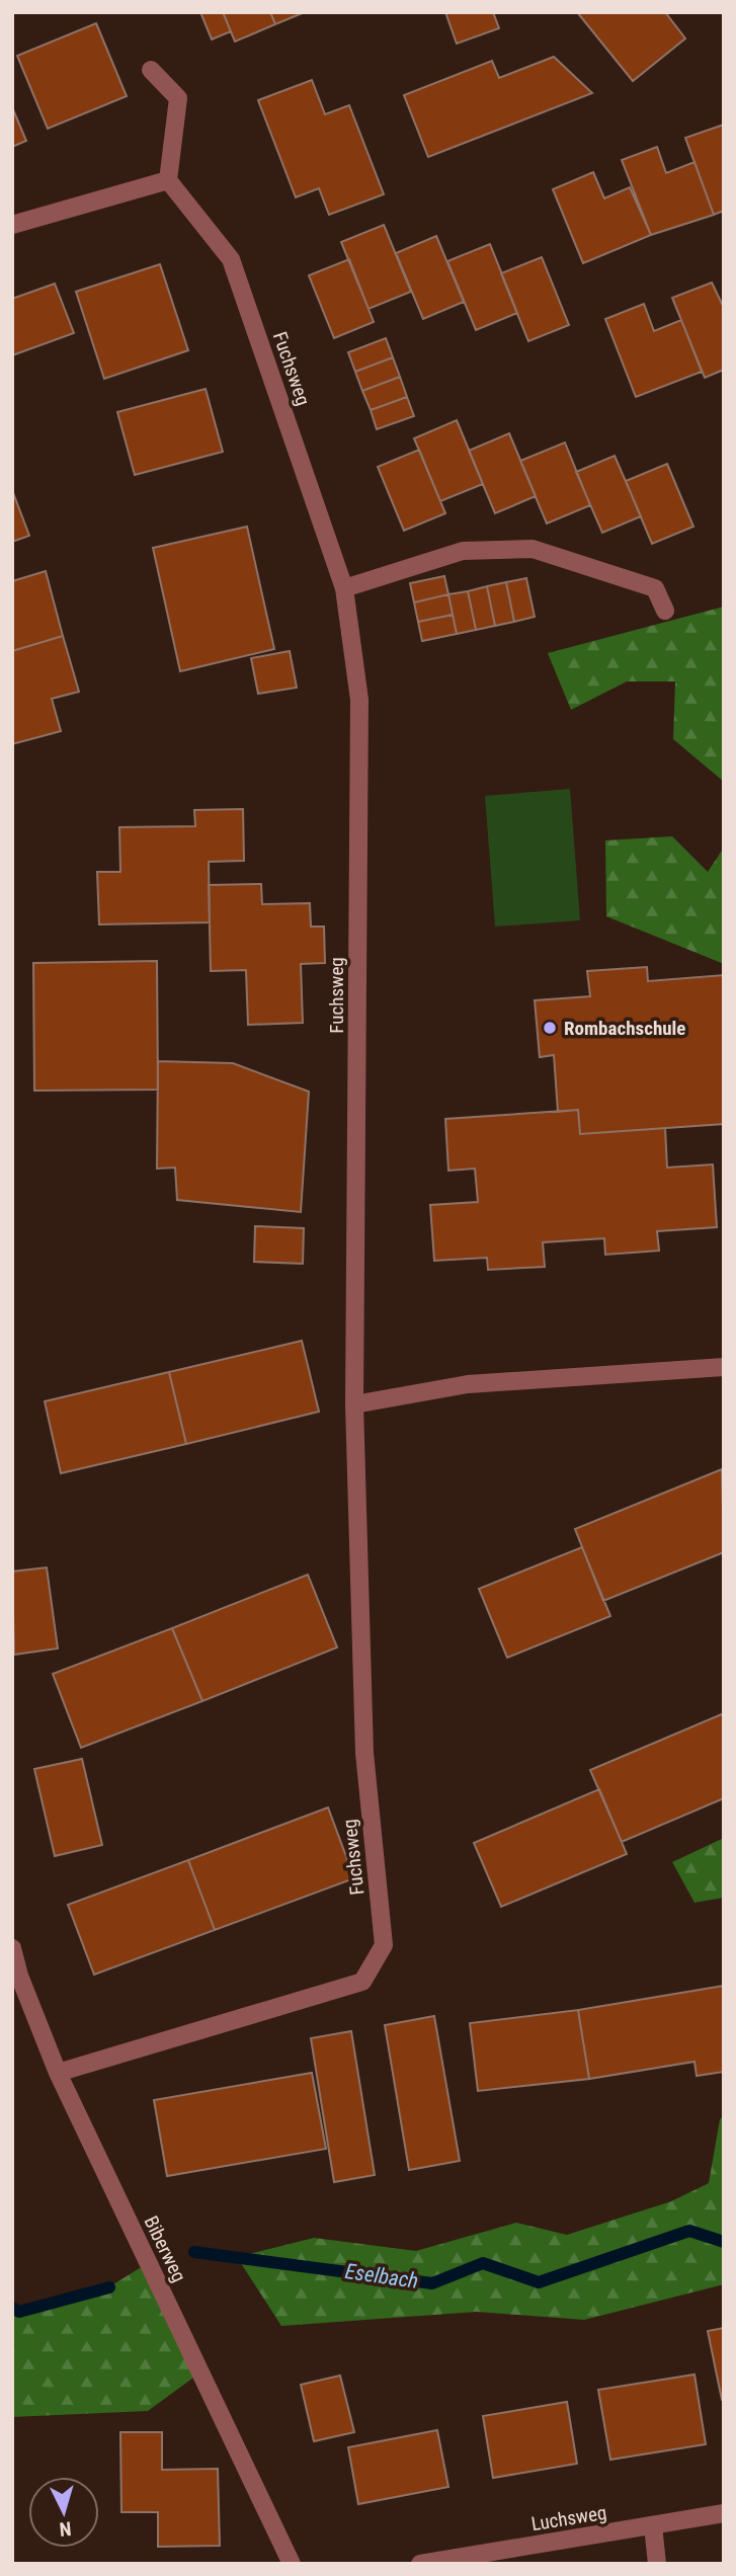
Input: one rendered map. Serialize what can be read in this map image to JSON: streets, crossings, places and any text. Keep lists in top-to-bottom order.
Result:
{
  "streets": {
    "street": ["Fuchsweg", "Biberweg", "Luchsweg"]
  },
  "crossings": [
    ["Fuchsweg", "Biberweg"]
  ],
  "water": ["Eselbach"],
  "places": ["Rombachschule"],
  "north": "bottom"
}
